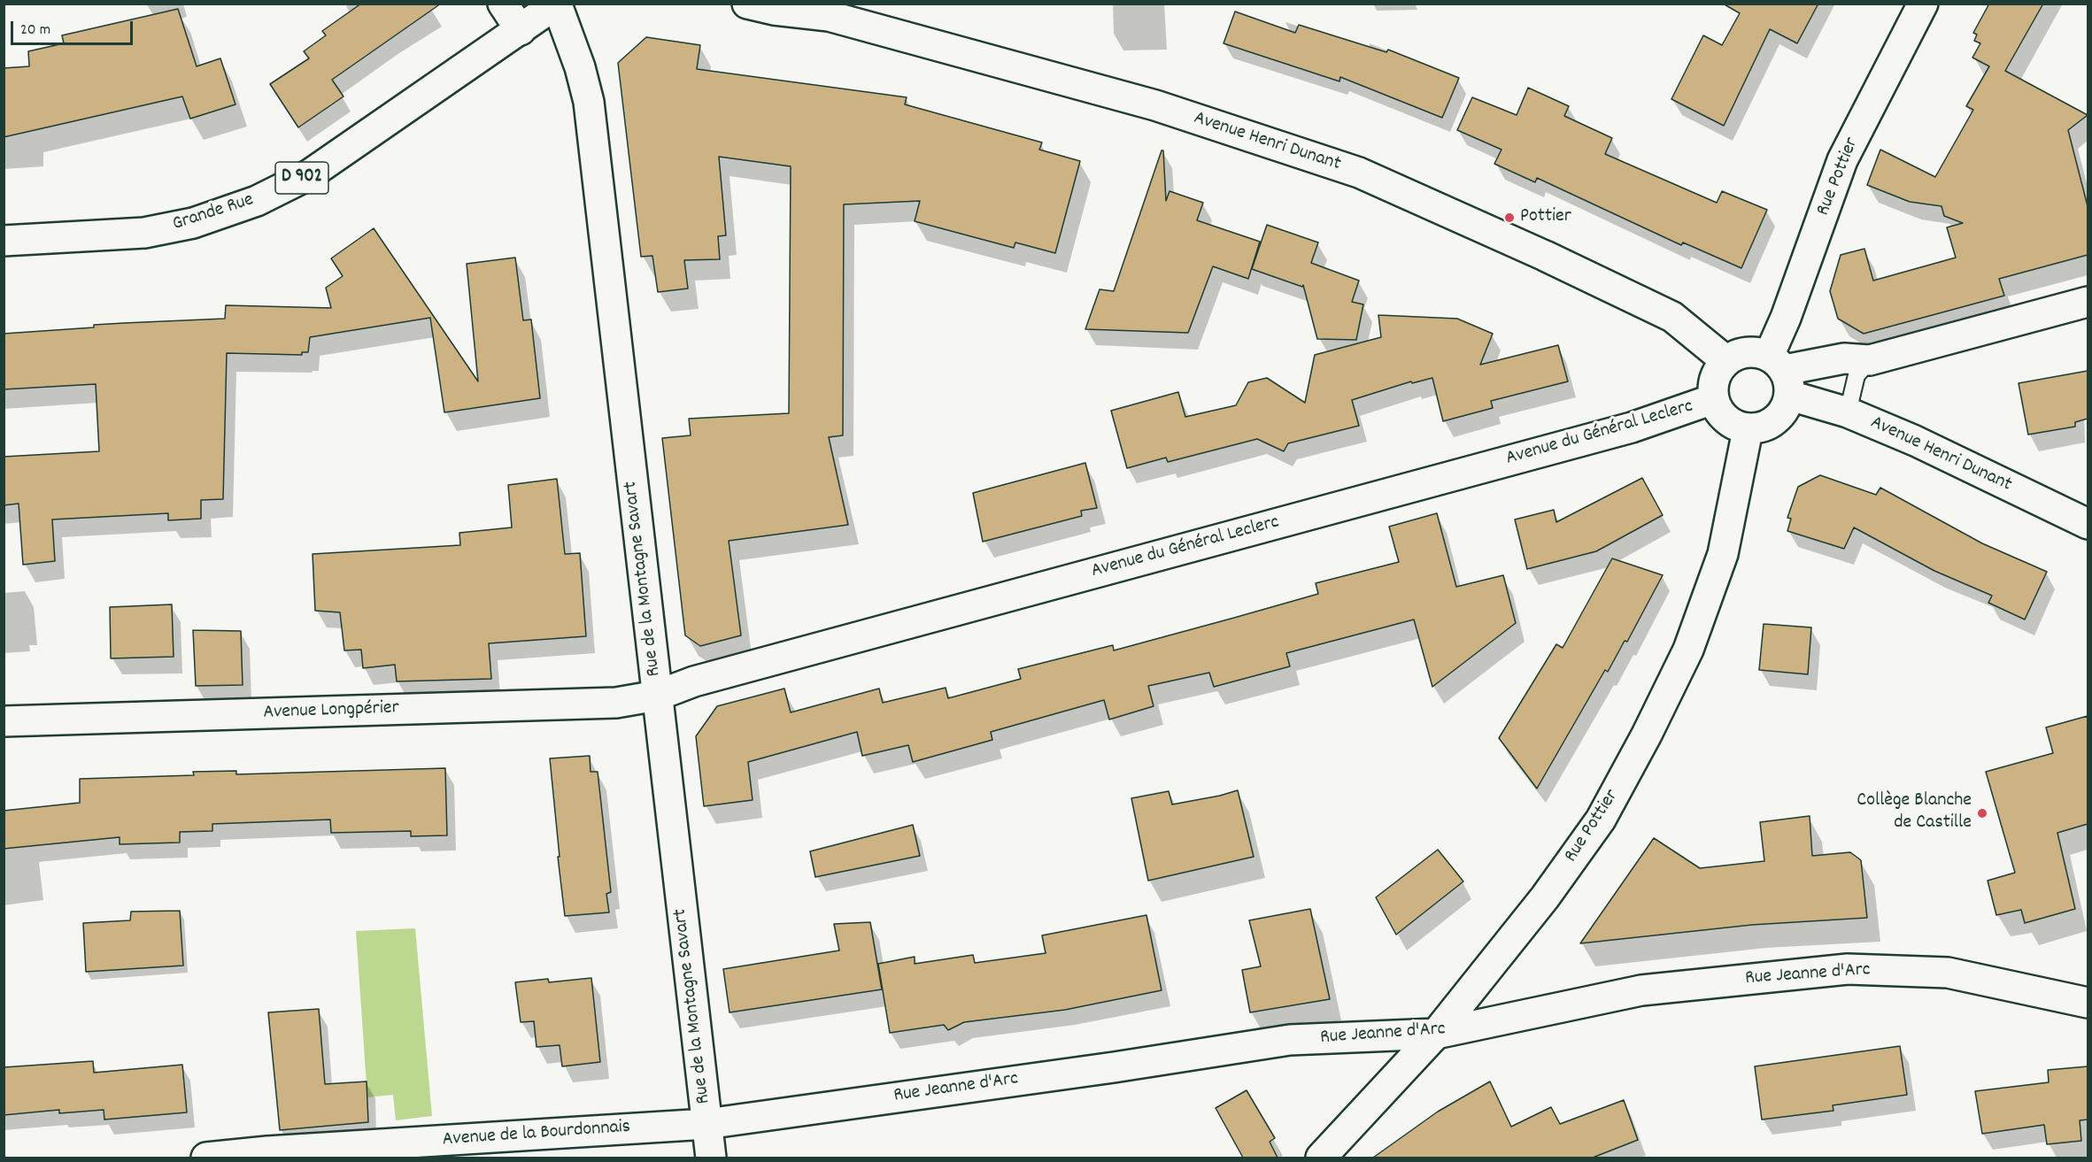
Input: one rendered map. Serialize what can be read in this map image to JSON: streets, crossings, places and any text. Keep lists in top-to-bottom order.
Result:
{
  "streets": {
    "street": [
      "Avenue Henri Dunant",
      "Rue Pottier",
      "D 902",
      "Grande Rue",
      "Avenue du Général Leclerc",
      "Rue de la Montagne Savart",
      "Avenue Longpérier",
      "Rue Jeanne d'Arc",
      "Avenue de la Bourdonnais"
    ]
  },
  "crossings": [
    ["Avenue Henri Dunant", "Rue Pottier"],
    ["Avenue Henri Dunant", "Avenue du Général Leclerc"],
    ["Rue Pottier", "Avenue du Général Leclerc"],
    ["Rue Pottier", "Rue Jeanne d'Arc"],
    ["Grande Rue", "Rue de la Montagne Savart"],
    ["Avenue du Général Leclerc", "Rue de la Montagne Savart"],
    ["Avenue du Général Leclerc", "Avenue Longpérier"],
    ["Rue de la Montagne Savart", "Avenue Longpérier"],
    ["Rue de la Montagne Savart", "Rue Jeanne d'Arc"],
    ["Rue de la Montagne Savart", "Avenue de la Bourdonnais"],
    ["Rue Jeanne d'Arc", "Avenue de la Bourdonnais"]
  ],
  "places": ["Pottier", "Collège Blanche de Castille"],
  "scale_bar": "20 m"
}
